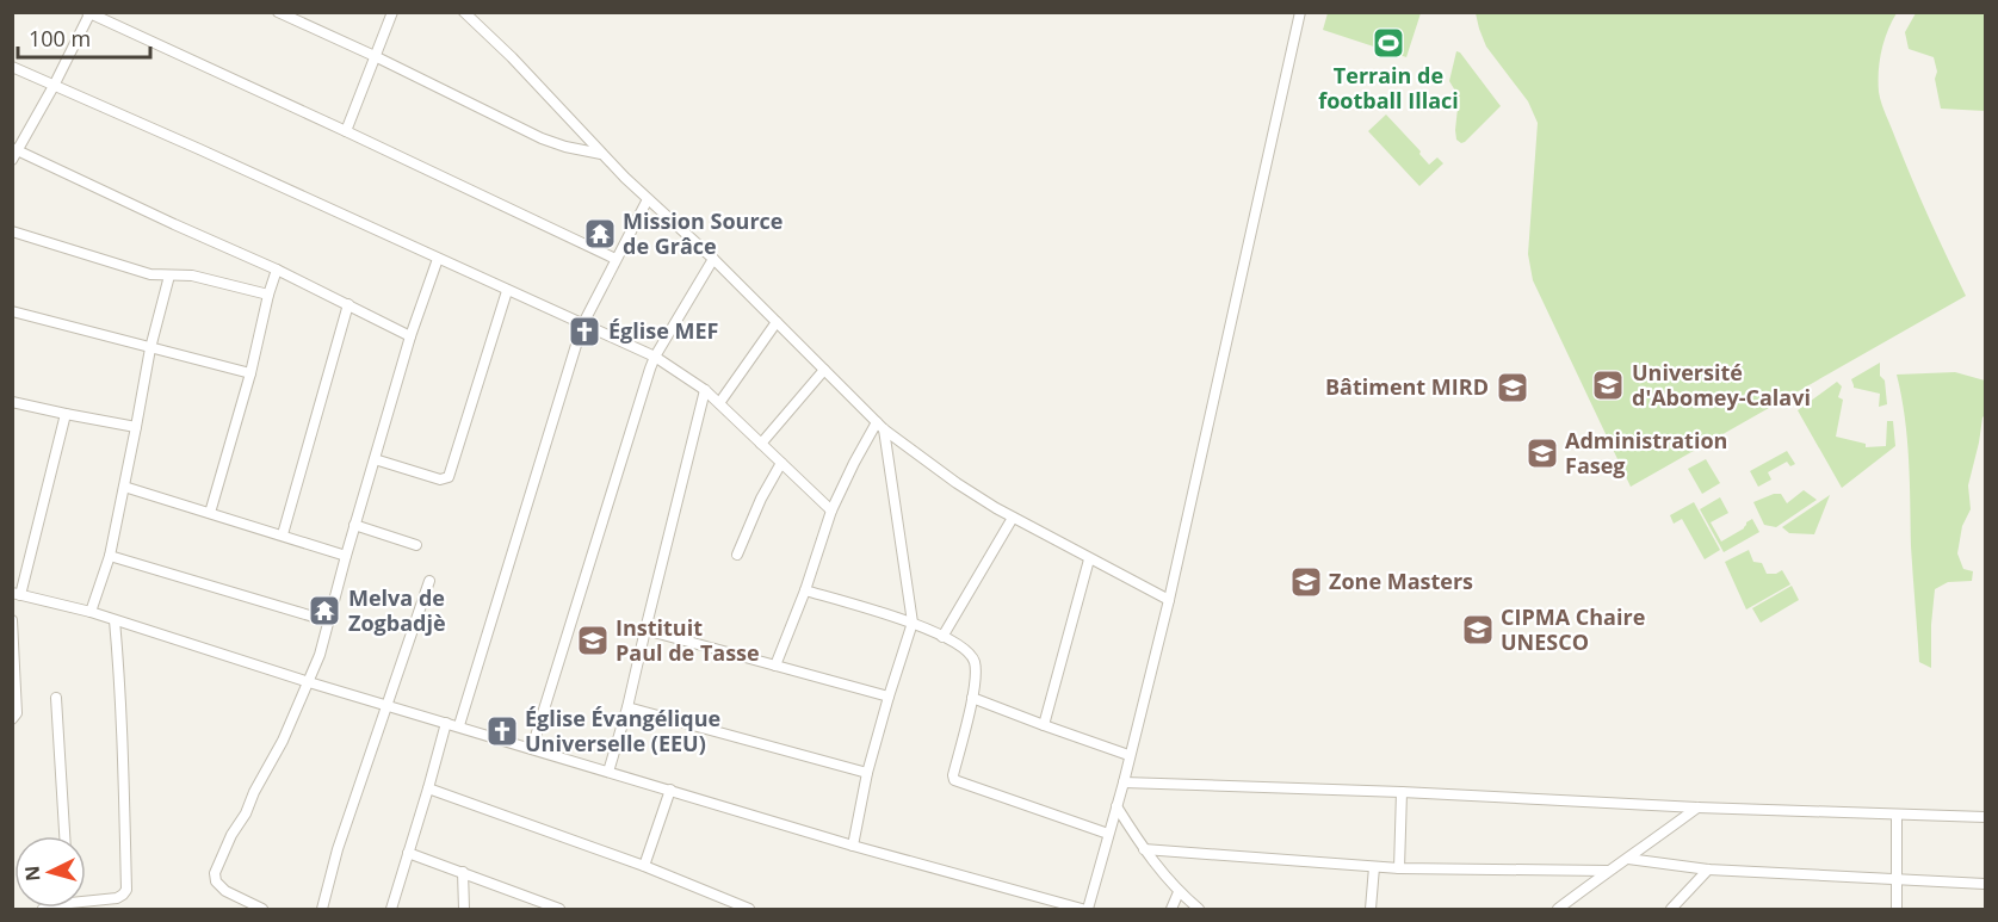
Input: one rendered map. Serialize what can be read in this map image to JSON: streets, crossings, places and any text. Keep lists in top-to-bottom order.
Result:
{
  "places": {
    "sports": ["Terrain de football Illaci"],
    "temple": ["Mission Source de Grâce", "Melva de Zogbadjè"],
    "church": ["Église MEF", "Église Évangélique Universelle (EEU)"],
    "school or university": [
      "Université d'Abomey-Calavi",
      "Bâtiment MIRD",
      "Administration Faseg",
      "Zone Masters",
      "CIPMA Chaire UNESCO",
      "Instituit Paul de Tasse"
    ]
  },
  "scale_bar": "100 m",
  "north": "left"
}
